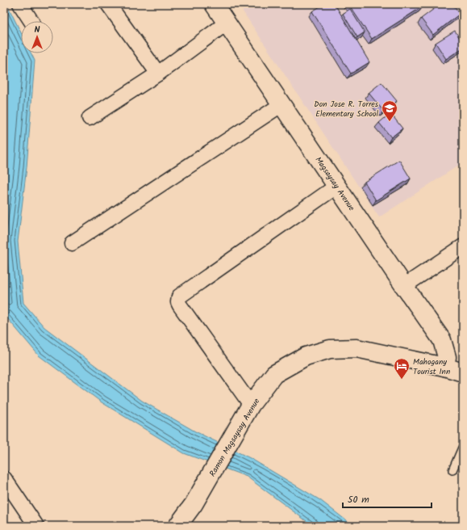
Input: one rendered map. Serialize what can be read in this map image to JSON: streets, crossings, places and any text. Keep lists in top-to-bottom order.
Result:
{
  "streets": {
    "street": ["Magsaysay Avenue", "Ramon Magsaysay Avenue"]
  },
  "crossings": [
    ["Magsaysay Avenue", "Ramon Magsaysay Avenue"]
  ],
  "places": {
    "school or university": ["Don Jose R. Torres Elementary School"],
    "hotel": ["Mahogany Tourist Inn"]
  },
  "scale_bar": "50 m",
  "north": "top"
}
